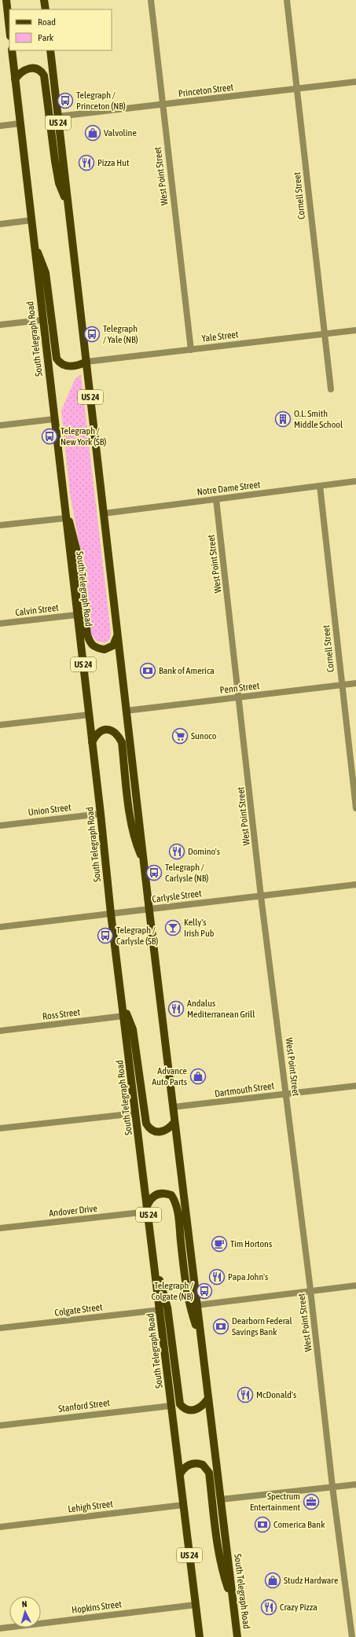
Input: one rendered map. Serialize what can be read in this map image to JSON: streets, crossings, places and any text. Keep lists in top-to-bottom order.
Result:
{
  "streets": {
    "main road": ["US 24", "South Telegraph Road"],
    "street": [
      "Princeton Street",
      "West Point Street",
      "Cornell Street",
      "Yale Street",
      "Notre Dame Street",
      "Calvin Street",
      "Penn Street",
      "Union Street",
      "Carlysle Street",
      "Ross Street",
      "Dartmouth Street",
      "Andover Drive",
      "Colgate Street",
      "Stanford Street",
      "Lehigh Street",
      "Hopkins Street"
    ]
  },
  "crossings": [
    ["Princeton Street", "West Point Street"],
    ["Princeton Street", "Cornell Street"],
    ["Princeton Street", "South Telegraph Road"],
    ["West Point Street", "Yale Street"],
    ["West Point Street", "Notre Dame Street"],
    ["West Point Street", "Penn Street"],
    ["West Point Street", "Carlysle Street"],
    ["West Point Street", "Dartmouth Street"],
    ["Cornell Street", "Yale Street"],
    ["Cornell Street", "Notre Dame Street"],
    ["Cornell Street", "Penn Street"],
    ["Yale Street", "South Telegraph Road"],
    ["South Telegraph Road", "Notre Dame Street"],
    ["South Telegraph Road", "Calvin Street"],
    ["South Telegraph Road", "Penn Street"],
    ["South Telegraph Road", "Union Street"],
    ["South Telegraph Road", "Carlysle Street"],
    ["South Telegraph Road", "Ross Street"],
    ["South Telegraph Road", "Dartmouth Street"],
    ["South Telegraph Road", "Andover Drive"],
    ["South Telegraph Road", "Colgate Street"],
    ["South Telegraph Road", "Stanford Street"],
    ["South Telegraph Road", "Lehigh Street"],
    ["South Telegraph Road", "Hopkins Street"]
  ],
  "places": {
    "bus stop": [
      "Telegraph / Princeton (NB)",
      "Telegraph / Yale (NB)",
      "Telegraph / New York (SB)",
      "Telegraph / Carlysle (NB)",
      "Telegraph / Carlysle (SB)",
      "Telegraph / Colgate (NB)"
    ],
    "shop": ["Valvoline", "Advance Auto Parts", "Studz Hardware"],
    "restaurant": [
      "Pizza Hut",
      "Domino's",
      "Andalus Mediterranean Grill",
      "Papa John's",
      "McDonald's",
      "Crazy Pizza"
    ],
    "building": ["O.L. Smith Middle School"],
    "bank": ["Bank of America", "Dearborn Federal Savings Bank", "Comerica Bank"],
    "supermarket": ["Sunoco"],
    "bar": ["Kelly's Irish Pub"],
    "cafe": ["Tim Hortons"],
    "office": ["Spectrum Entertainment"]
  },
  "legend": ["Road", "Park"],
  "north": "top"
}
